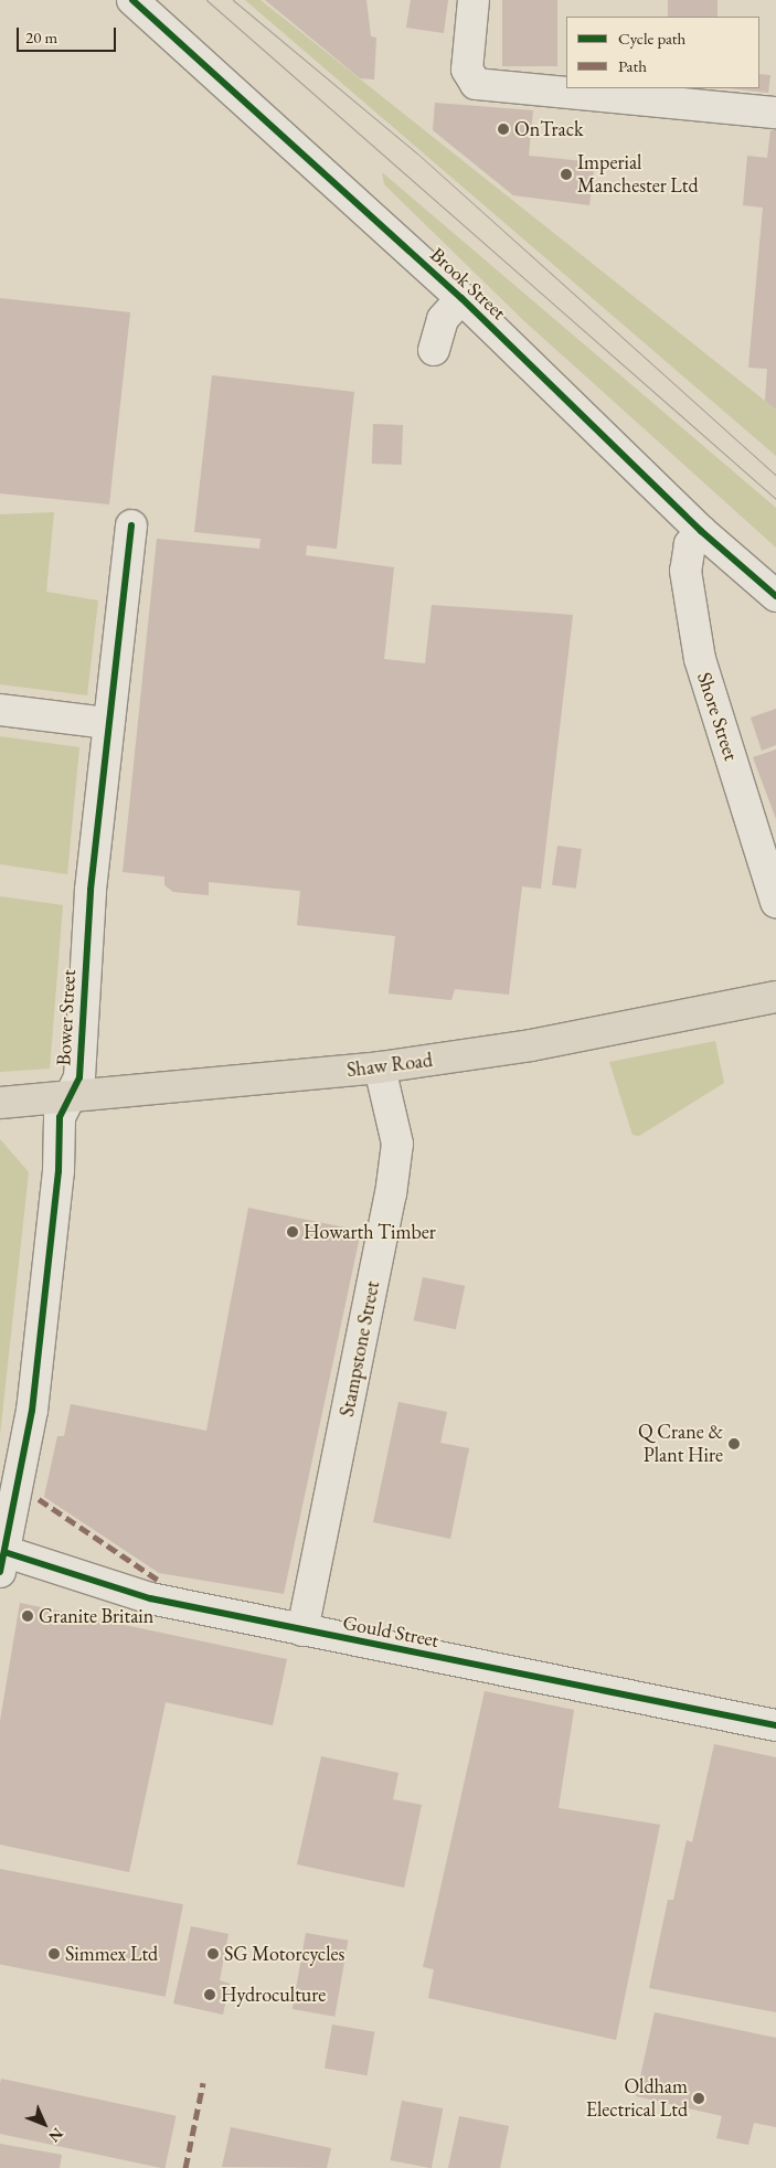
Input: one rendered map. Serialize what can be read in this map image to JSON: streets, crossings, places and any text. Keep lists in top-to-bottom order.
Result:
{
  "streets": {
    "main road": ["Shaw Road"],
    "street": [
      "Brook Street",
      "Shore Street",
      "Bower Street",
      "Stampstone Street",
      "Gould Street"
    ]
  },
  "crossings": [
    ["Brook Street", "Shore Street"],
    ["Bower Street", "Shaw Road"],
    ["Bower Street", "Gould Street"],
    ["Shaw Road", "Stampstone Street"],
    ["Stampstone Street", "Gould Street"]
  ],
  "places": [
    "OnTrack",
    "Imperial Manchester Ltd",
    "Howarth Timber",
    "Q Crane & Plant Hire",
    "Granite Britain",
    "Simmex Ltd",
    "SG Motorcycles",
    "Hydroculture",
    "Oldham Electrical Ltd"
  ],
  "legend": ["Cycle path", "Path"],
  "scale_bar": "20 m",
  "north": "bottom right"
}
